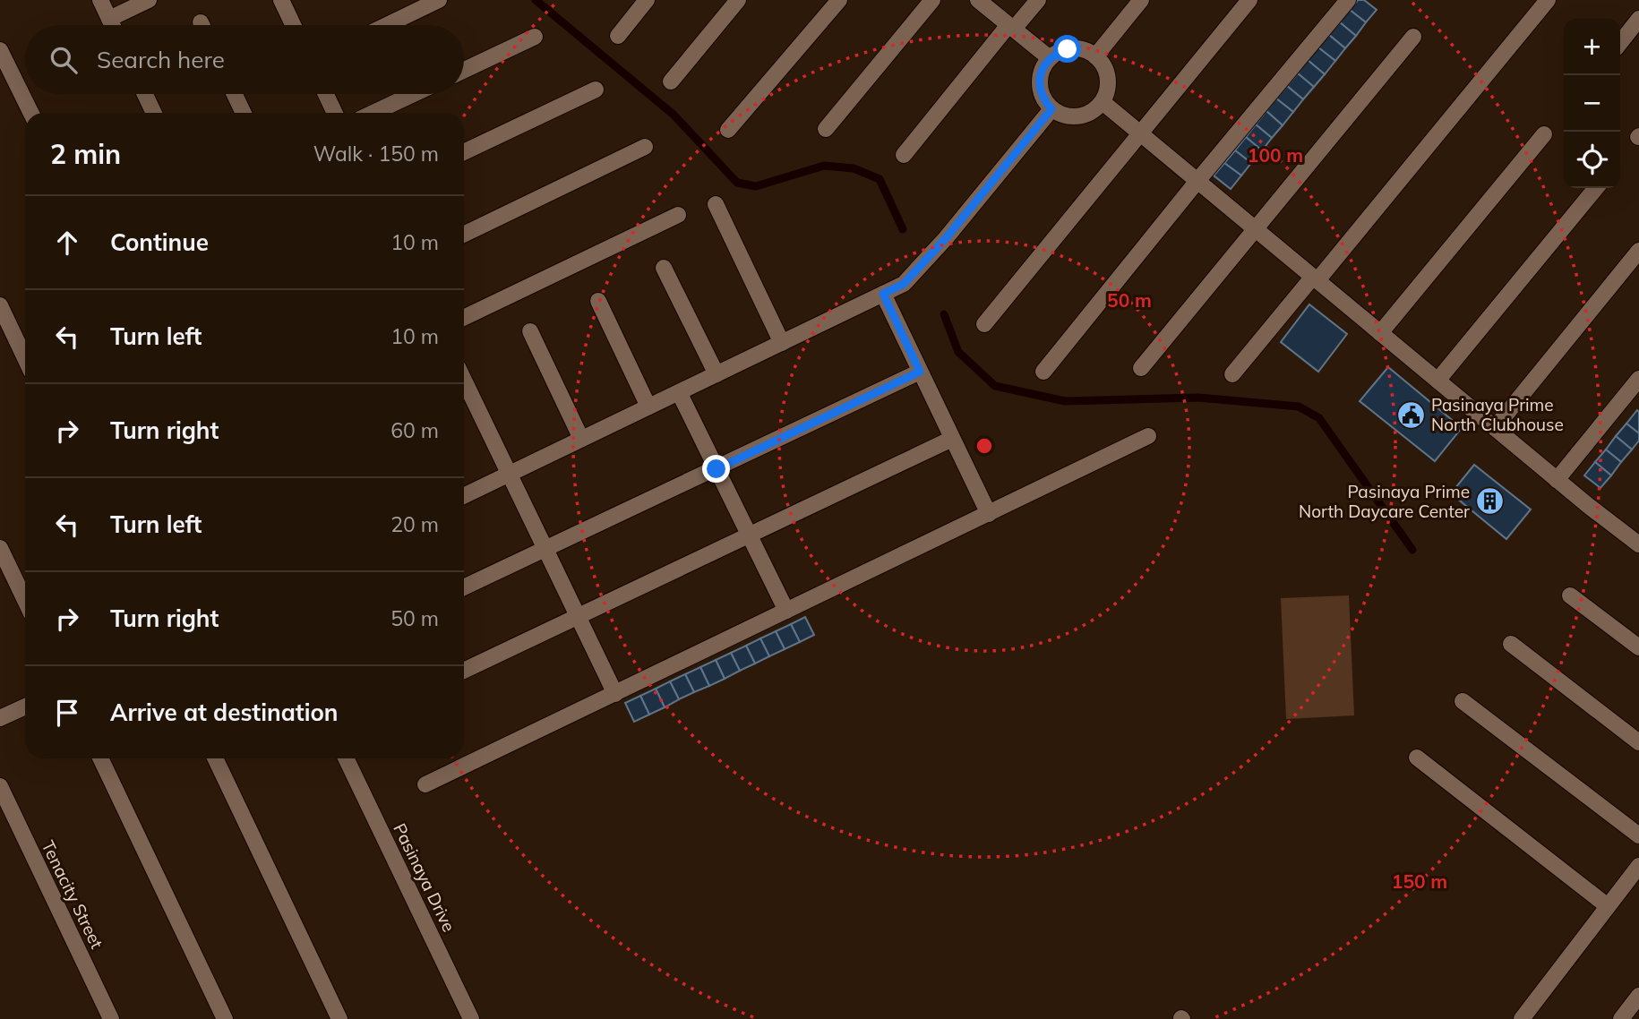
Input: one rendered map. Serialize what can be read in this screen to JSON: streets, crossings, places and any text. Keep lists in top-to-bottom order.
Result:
{
  "streets": {
    "street": ["Pasinaya Drive", "Tenacity Street"]
  },
  "places": {
    "public building": ["Pasinaya Prime North Clubhouse"],
    "building": ["Pasinaya Prime North Daycare Center"]
  },
  "page": {
    "map_buttons": ["+", "−"],
    "search": "Search here",
    "heading": ["2 min", "Walk · 150 m"],
    "list": [
      ["Continue", "10 m"],
      ["Turn left", "10 m"],
      ["Turn right", "60 m"],
      ["Turn left", "20 m"],
      ["Turn right", "50 m"],
      "Arrive at destination"
    ]
  },
  "rings": ["100 m", "50 m", "150 m"]
}
